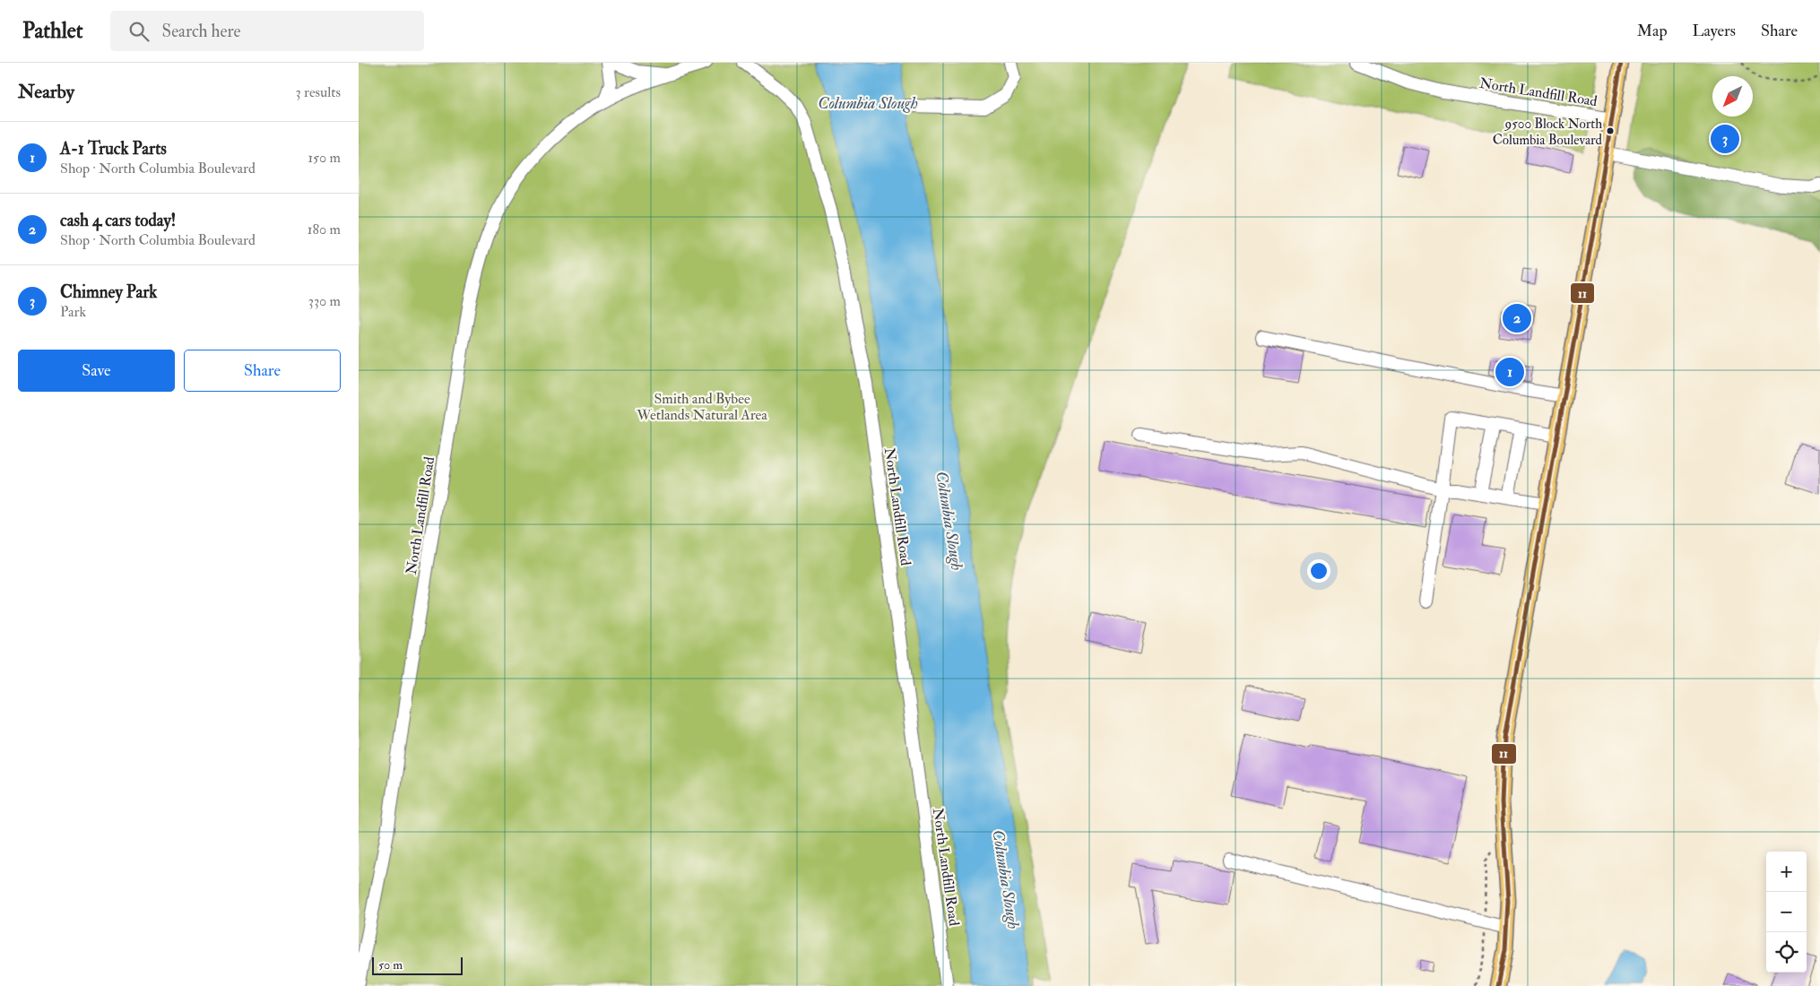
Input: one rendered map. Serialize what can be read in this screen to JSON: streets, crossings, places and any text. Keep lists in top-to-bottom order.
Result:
{
  "streets": {
    "street": ["North Landfill Road"]
  },
  "water": ["Columbia Slough"],
  "parks": ["Smith and Bybee Wetlands Natural Area"],
  "places": ["9500 Block North Columbia Boulevard"],
  "lines": ["transit line 11"],
  "scale_bar": "50 m",
  "north": "bottom left",
  "page": {
    "header": "Pathlet",
    "search": "Search here",
    "nav": ["Map", "Layers", "Share"],
    "heading": ["Nearby", "3 results"],
    "list": [
      {
        "mark": "1",
        "name": "A-1 Truck Parts",
        "note": "Shop · North Columbia Boulevard",
        "value": "150 m"
      },
      {
        "mark": "2",
        "name": "cash 4 cars today!",
        "note": "Shop · North Columbia Boulevard",
        "value": "180 m"
      },
      {
        "mark": "3",
        "name": "Chimney Park",
        "note": "Park",
        "value": "330 m"
      }
    ],
    "pins": ["3", "2", "1"],
    "buttons": ["Save", "Share"],
    "map_buttons": ["+", "−"],
    "scale": "50 m"
  }
}
